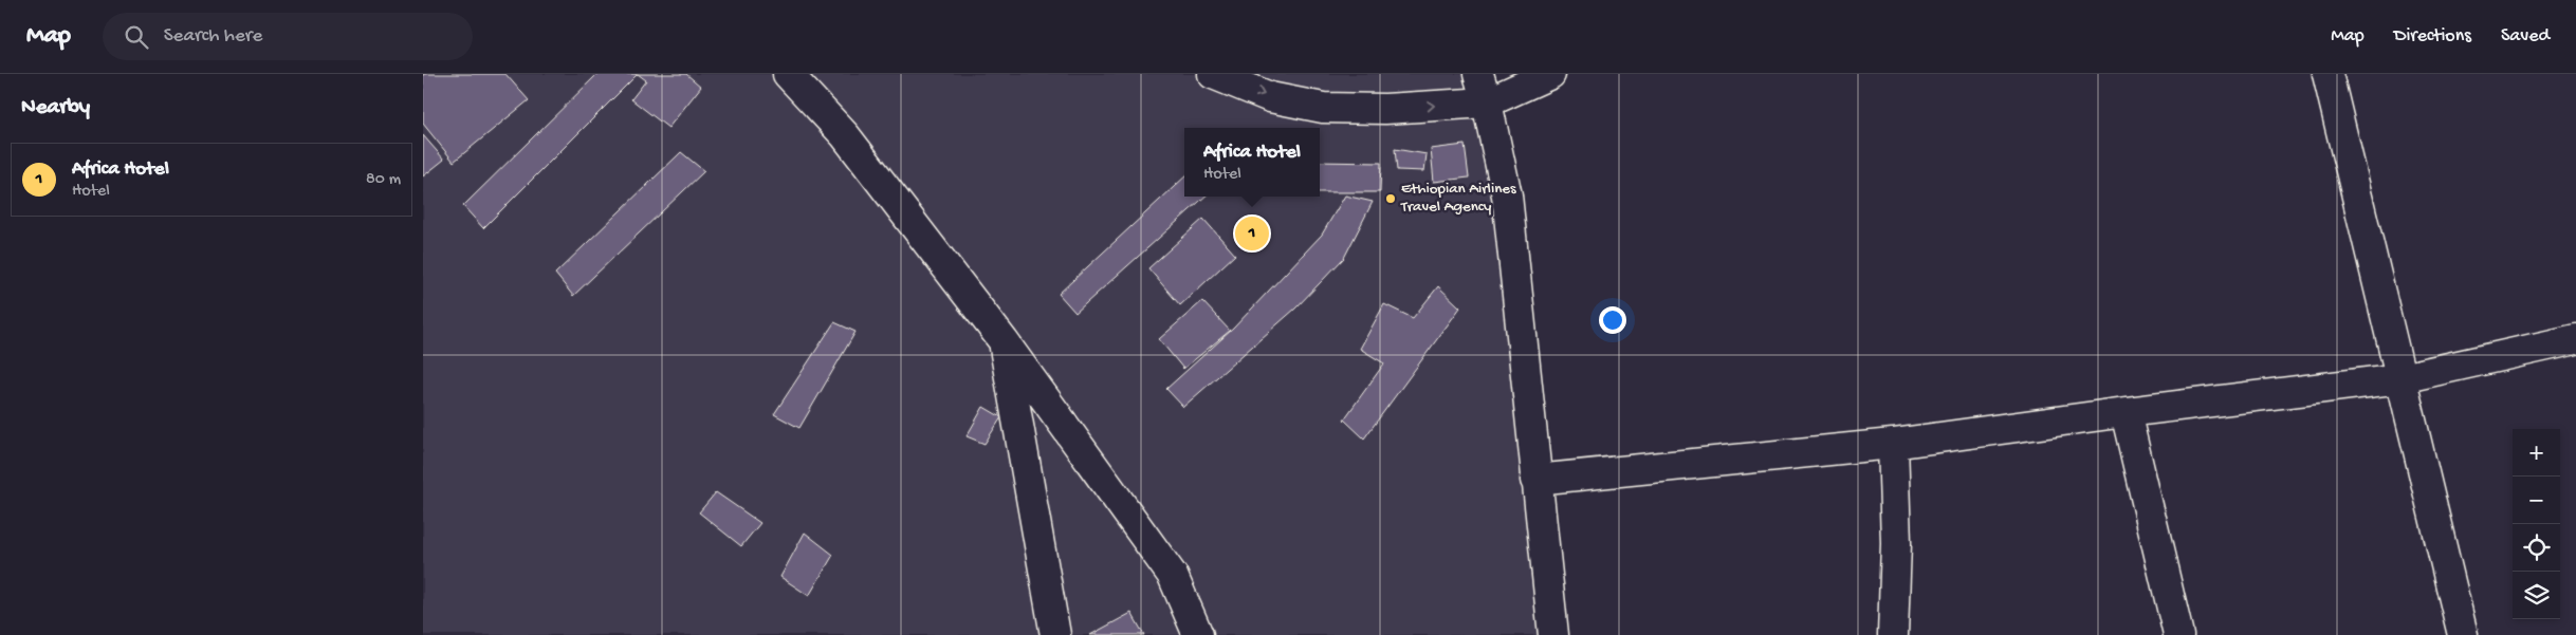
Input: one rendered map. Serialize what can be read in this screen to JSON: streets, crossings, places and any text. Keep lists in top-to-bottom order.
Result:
{
  "places": ["Ethiopian Airlines Travel Agency"],
  "page": {
    "header": "Map",
    "search": "Search here",
    "nav": ["Map", "Directions", "Saved"],
    "heading": "Nearby",
    "popup": ["Africa Hotel", "Hotel"],
    "list": [
      {
        "mark": "1",
        "name": "Africa Hotel",
        "note": "Hotel",
        "value": "80 m"
      }
    ],
    "pins": "1",
    "map_buttons": ["+", "−"]
  }
}
